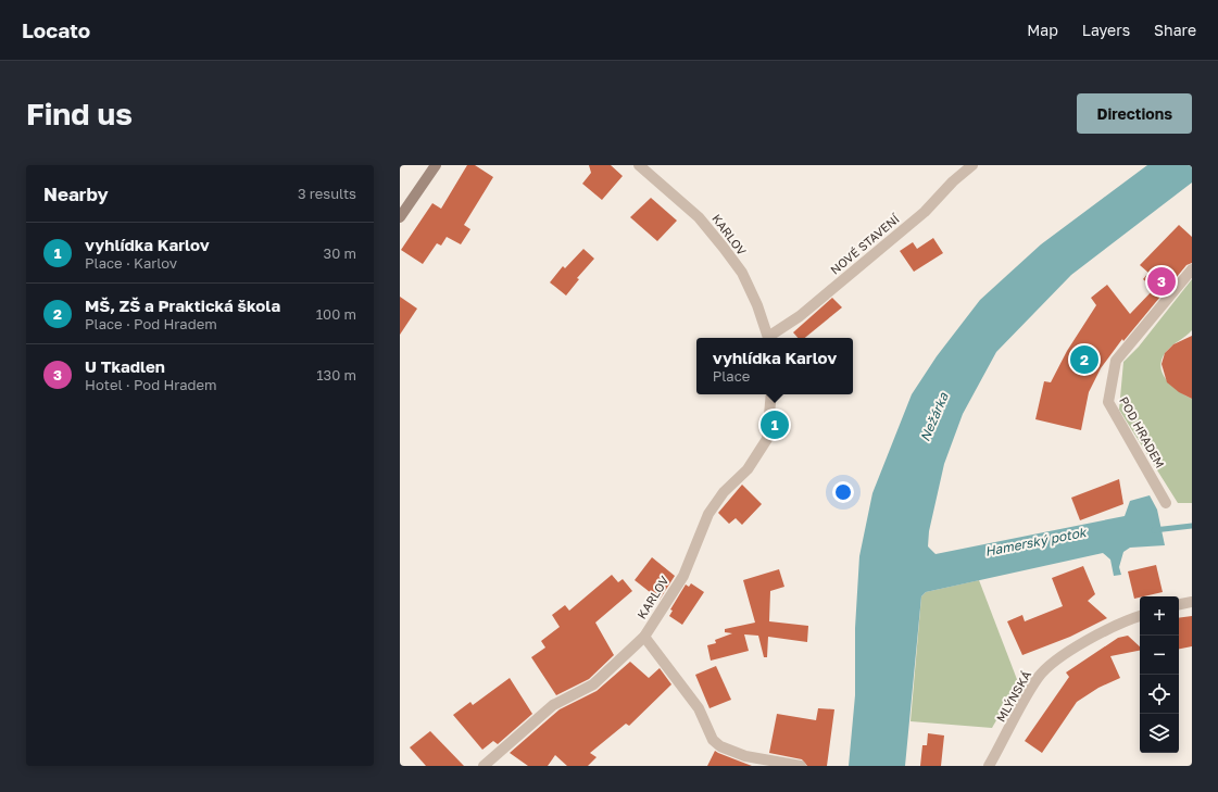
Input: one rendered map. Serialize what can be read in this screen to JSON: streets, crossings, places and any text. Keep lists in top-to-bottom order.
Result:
{
  "streets": {
    "street": [
      "KARLOV",
      "NOVÉ STAVENÍ",
      "POD HRADEM",
      "MLÝNSKÁ"
    ]
  },
  "water": ["Nežárka", "Hamerský potok"],
  "page": {
    "header": "Locato",
    "nav": ["Map", "Layers", "Share"],
    "buttons": "Directions",
    "title": "Find us",
    "heading": ["Nearby", "3 results"],
    "list": [
      {
        "mark": "1",
        "name": "vyhlídka Karlov",
        "note": "Place · Karlov",
        "value": "30 m"
      },
      {
        "mark": "2",
        "name": "MŠ, ZŠ a Praktická škola",
        "note": "Place · Pod Hradem",
        "value": "100 m"
      },
      {
        "mark": "3",
        "name": "U Tkadlen",
        "note": "Hotel · Pod Hradem",
        "value": "130 m"
      }
    ],
    "pins": ["3", "2", "1"],
    "popup": ["vyhlídka Karlov", "Place"],
    "map_buttons": ["+", "−"]
  }
}
